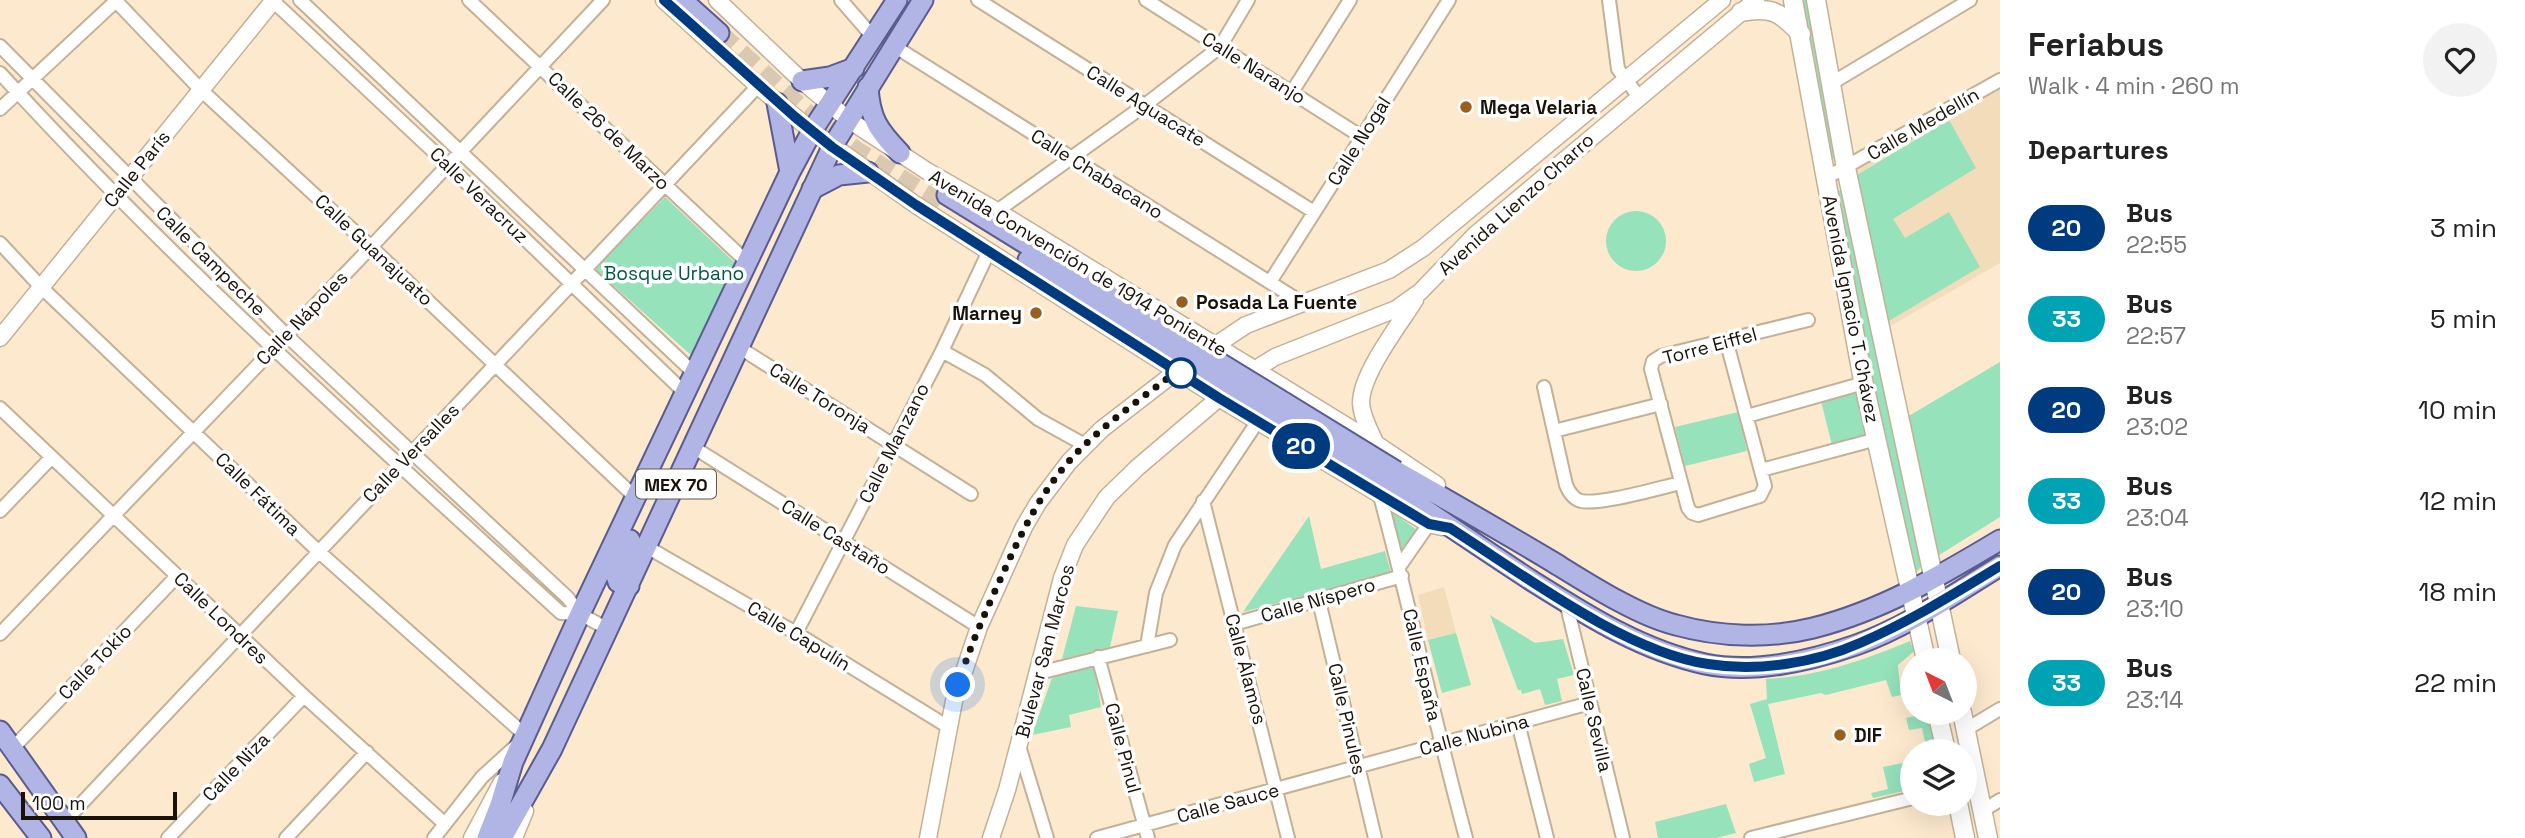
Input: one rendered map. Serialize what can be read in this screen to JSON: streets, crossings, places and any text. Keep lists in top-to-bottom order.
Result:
{
  "streets": {
    "main road": ["Avenida Convención de 1914 Poniente", "Avenida Ignacio T. Chávez", "MEX 70"],
    "street": [
      "Calle Naranjo",
      "Calle Aguacate",
      "Calle Medellín",
      "Calle 26 de Marzo",
      "Calle Nogal",
      "Calle París",
      "Calle Chabacano",
      "Calle Veracruz",
      "Avenida Lienzo Charro",
      "Calle Guanajuato",
      "Calle Campeche",
      "Calle Nápoles",
      "Torre Eiffel",
      "Calle Toronja",
      "Calle Manzano",
      "Calle Versalles",
      "Calle Fátima",
      "Calle Castaño",
      "Calle Níspero",
      "Calle Londres",
      "Calle Capulín",
      "Bulevar San Marcos",
      "Calle Tokio",
      "Calle España",
      "Calle Álamos",
      "Calle Pinules",
      "Calle Sevilla",
      "Calle Nubina",
      "Calle Pinul",
      "Calle Niza",
      "Calle Sauce"
    ]
  },
  "crossings": [
    ["Calle Naranjo", "Calle Nogal"],
    ["Calle Aguacate", "Calle Nogal"],
    ["Calle Medellín", "Avenida Ignacio T. Chávez"],
    ["Calle 26 de Marzo", "Calle Nápoles"],
    ["Calle 26 de Marzo", "Calle Versalles"],
    ["Calle 26 de Marzo", "MEX 70"],
    ["Calle Nogal", "Calle Chabacano"],
    ["Calle París", "Calle Veracruz"],
    ["Calle París", "Calle Guanajuato"],
    ["Calle París", "Calle Campeche"],
    ["Calle París", "Calle Fátima"],
    ["Calle Chabacano", "Avenida Lienzo Charro"],
    ["Calle Chabacano", "MEX 70"],
    ["Calle Veracruz", "Calle Nápoles"],
    ["Calle Veracruz", "Calle Versalles"],
    ["Calle Veracruz", "MEX 70"],
    ["Avenida Lienzo Charro", "Avenida Convención de 1914 Poniente"],
    ["Avenida Lienzo Charro", "Bulevar San Marcos"],
    ["Calle Guanajuato", "Calle Nápoles"],
    ["Calle Guanajuato", "Calle Versalles"],
    ["Calle Guanajuato", "MEX 70"],
    ["Calle Campeche", "Calle Nápoles"],
    ["Calle Campeche", "Calle Versalles"],
    ["Calle Campeche", "MEX 70"],
    ["Avenida Convención de 1914 Poniente", "Avenida Ignacio T. Chávez"],
    ["Avenida Convención de 1914 Poniente", "Calle Manzano"],
    ["Avenida Convención de 1914 Poniente", "Calle Versalles"],
    ["Avenida Convención de 1914 Poniente", "MEX 70"],
    ["Avenida Convención de 1914 Poniente", "Bulevar San Marcos"],
    ["Avenida Convención de 1914 Poniente", "Calle España"],
    ["Avenida Convención de 1914 Poniente", "Calle Sevilla"],
    ["Calle Nápoles", "Calle Fátima"],
    ["Calle Nápoles", "Calle Londres"],
    ["Calle Toronja", "Calle Manzano"],
    ["Calle Toronja", "MEX 70"],
    ["Calle Manzano", "Calle Castaño"],
    ["Calle Manzano", "Calle Capulín"],
    ["Calle Versalles", "Calle Fátima"],
    ["Calle Versalles", "Calle Londres"],
    ["MEX 70", "Calle Fátima"],
    ["MEX 70", "Calle Castaño"],
    ["MEX 70", "Calle Capulín"],
    ["Calle Níspero", "Calle España"],
    ["Calle Níspero", "Calle Álamos"],
    ["Calle Níspero", "Calle Pinules"],
    ["Calle Londres", "Calle Tokio"],
    ["Calle Londres", "Calle Niza"],
    ["Calle España", "Calle Nubina"],
    ["Calle Álamos", "Calle Sauce"],
    ["Calle Pinules", "Calle Nubina"],
    ["Calle Pinules", "Calle Sauce"],
    ["Calle Sevilla", "Calle Nubina"],
    ["Calle Nubina", "Calle Sauce"],
    ["Calle Pinul", "Calle Sauce"]
  ],
  "parks": ["Bosque Urbano"],
  "places": [
    "Mega Velaria",
    "Posada La Fuente",
    "Marney",
    "DIF"
  ],
  "lines": ["bus line 20"],
  "scale_bar": "100 m",
  "north": "top left",
  "page": {
    "on_map": "20",
    "heading": [
      ["Feriabus", "Walk · 4 min · 260 m"],
      "Departures"
    ],
    "list": [
      {
        "mark": "20",
        "name": "Bus",
        "note": "22:55",
        "value": "3 min"
      },
      {
        "mark": "33",
        "name": "Bus",
        "note": "22:57",
        "value": "5 min"
      },
      {
        "mark": "20",
        "name": "Bus",
        "note": "23:02",
        "value": "10 min"
      },
      {
        "mark": "33",
        "name": "Bus",
        "note": "23:04",
        "value": "12 min"
      },
      {
        "mark": "20",
        "name": "Bus",
        "note": "23:10",
        "value": "18 min"
      },
      {
        "mark": "33",
        "name": "Bus",
        "note": "23:14",
        "value": "22 min"
      }
    ],
    "scale": "100 m"
  }
}
